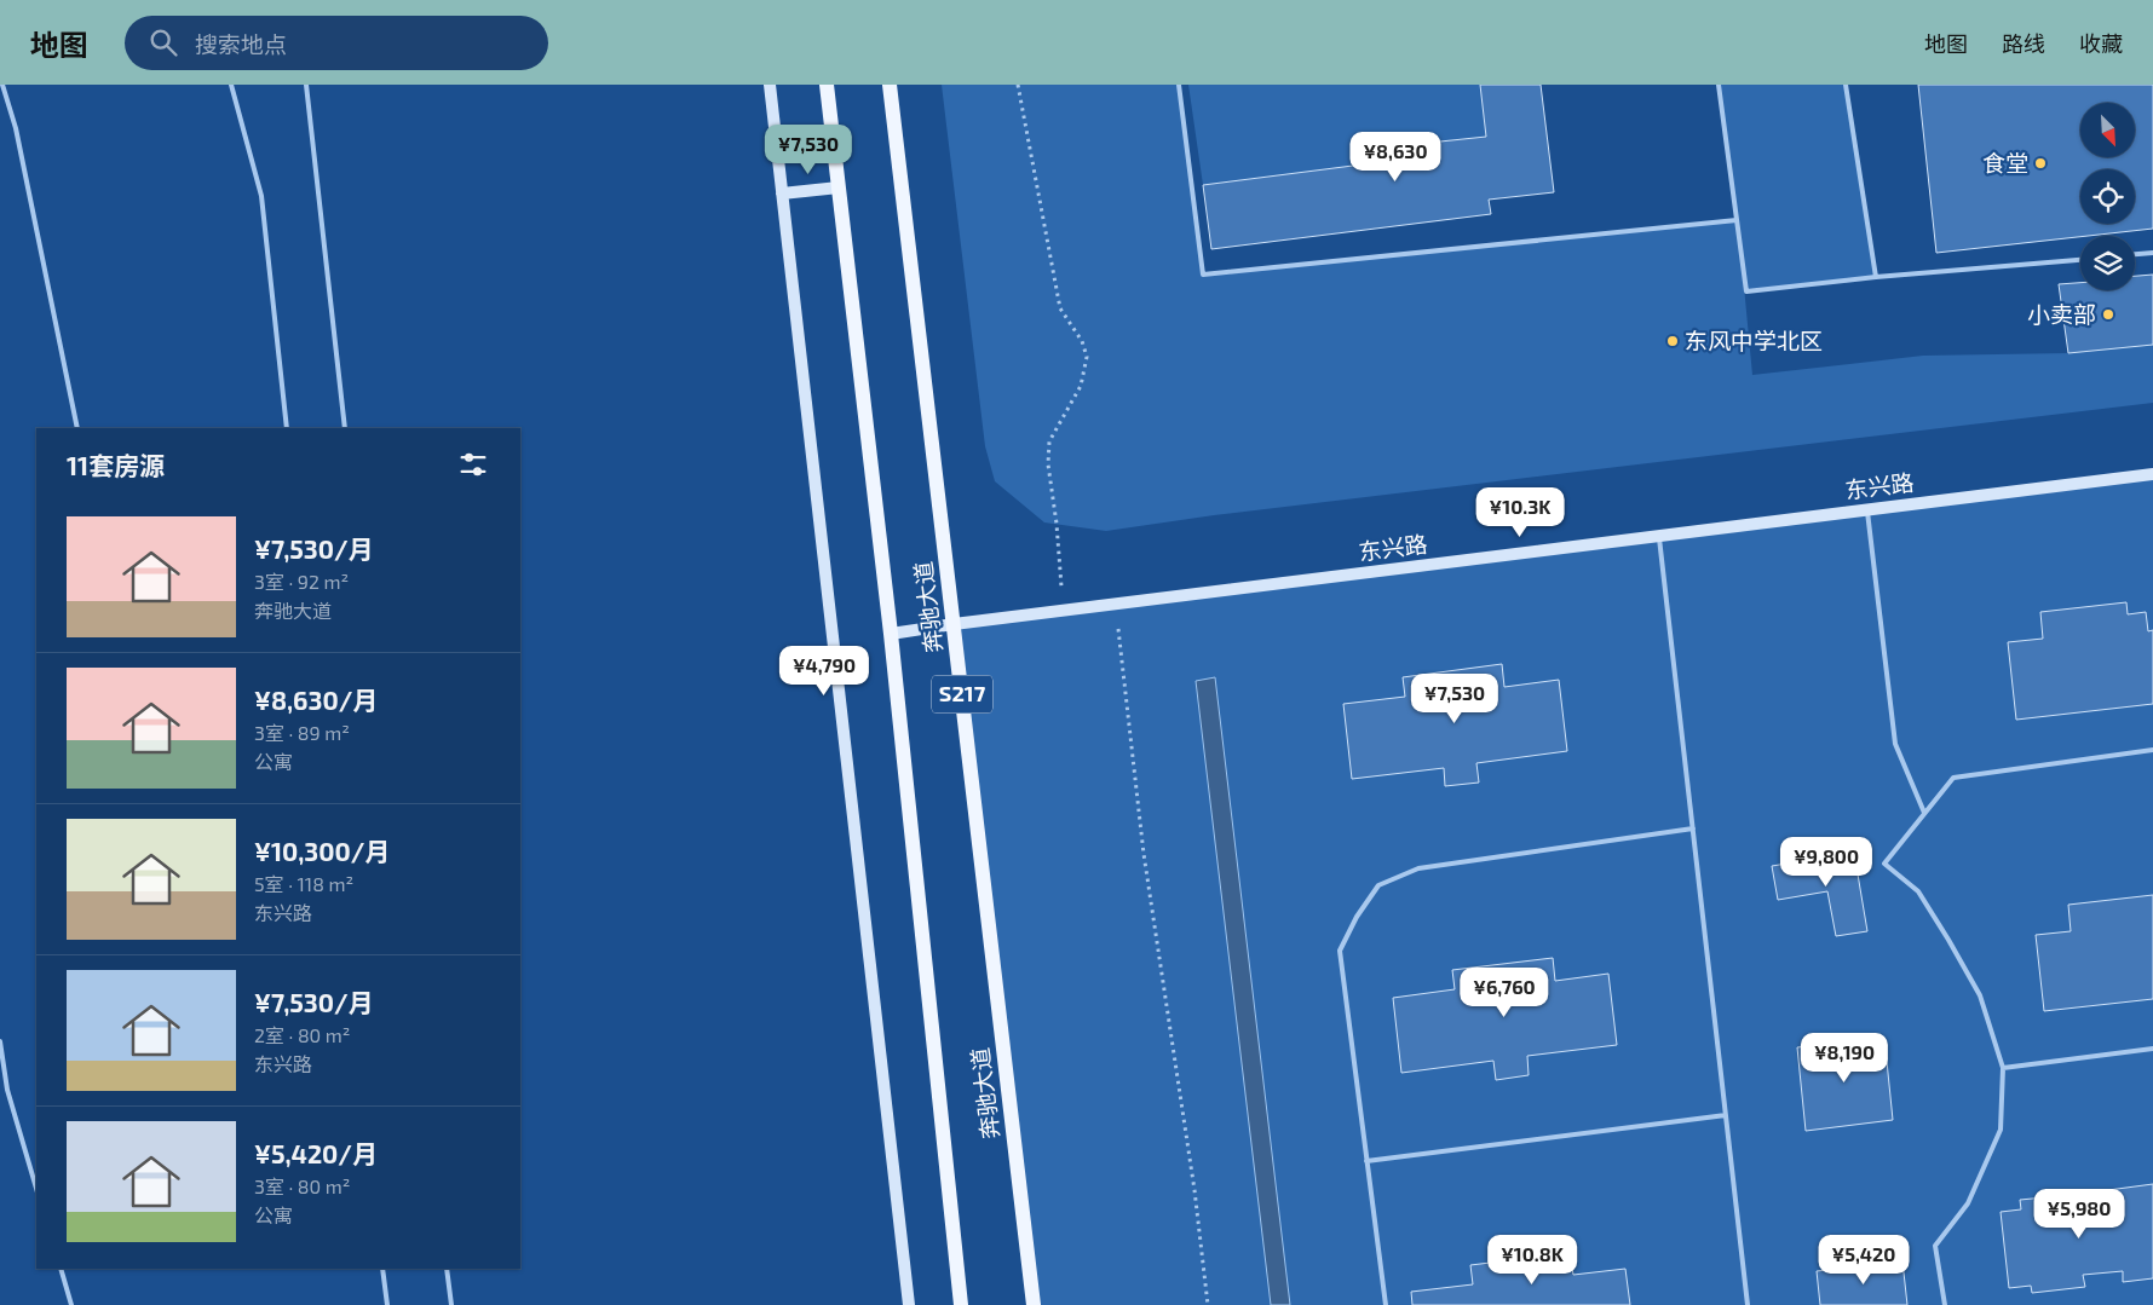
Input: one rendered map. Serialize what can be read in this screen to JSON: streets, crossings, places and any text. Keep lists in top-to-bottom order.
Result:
{
  "streets": {
    "main road": ["奔驰大道", "S217"],
    "street": ["东兴路"]
  },
  "crossings": [
    ["东兴路", "奔驰大道"]
  ],
  "places": ["食堂", "小卖部", "东风中学北区"],
  "north": "bottom right",
  "page": {
    "header": "地图",
    "search": "搜索地点",
    "nav": ["地图", "路线", "收藏"],
    "price": [
      "¥7,530",
      "¥8,630",
      "¥10.3K",
      "¥4,790",
      "¥7,530",
      "¥9,800",
      "¥6,760",
      "¥8,190",
      "¥5,980",
      "¥10.8K",
      "¥5,420"
    ],
    "heading": "11套房源",
    "list": [
      {
        "name": "¥7,530/月",
        "note": "3室 · 92 m² · 奔驰大道"
      },
      {
        "name": "¥8,630/月",
        "note": "3室 · 89 m² · 公寓"
      },
      {
        "name": "¥10,300/月",
        "note": "5室 · 118 m² · 东兴路"
      },
      {
        "name": "¥7,530/月",
        "note": "2室 · 80 m² · 东兴路"
      },
      {
        "name": "¥5,420/月",
        "note": "3室 · 80 m² · 公寓"
      }
    ]
  }
}
